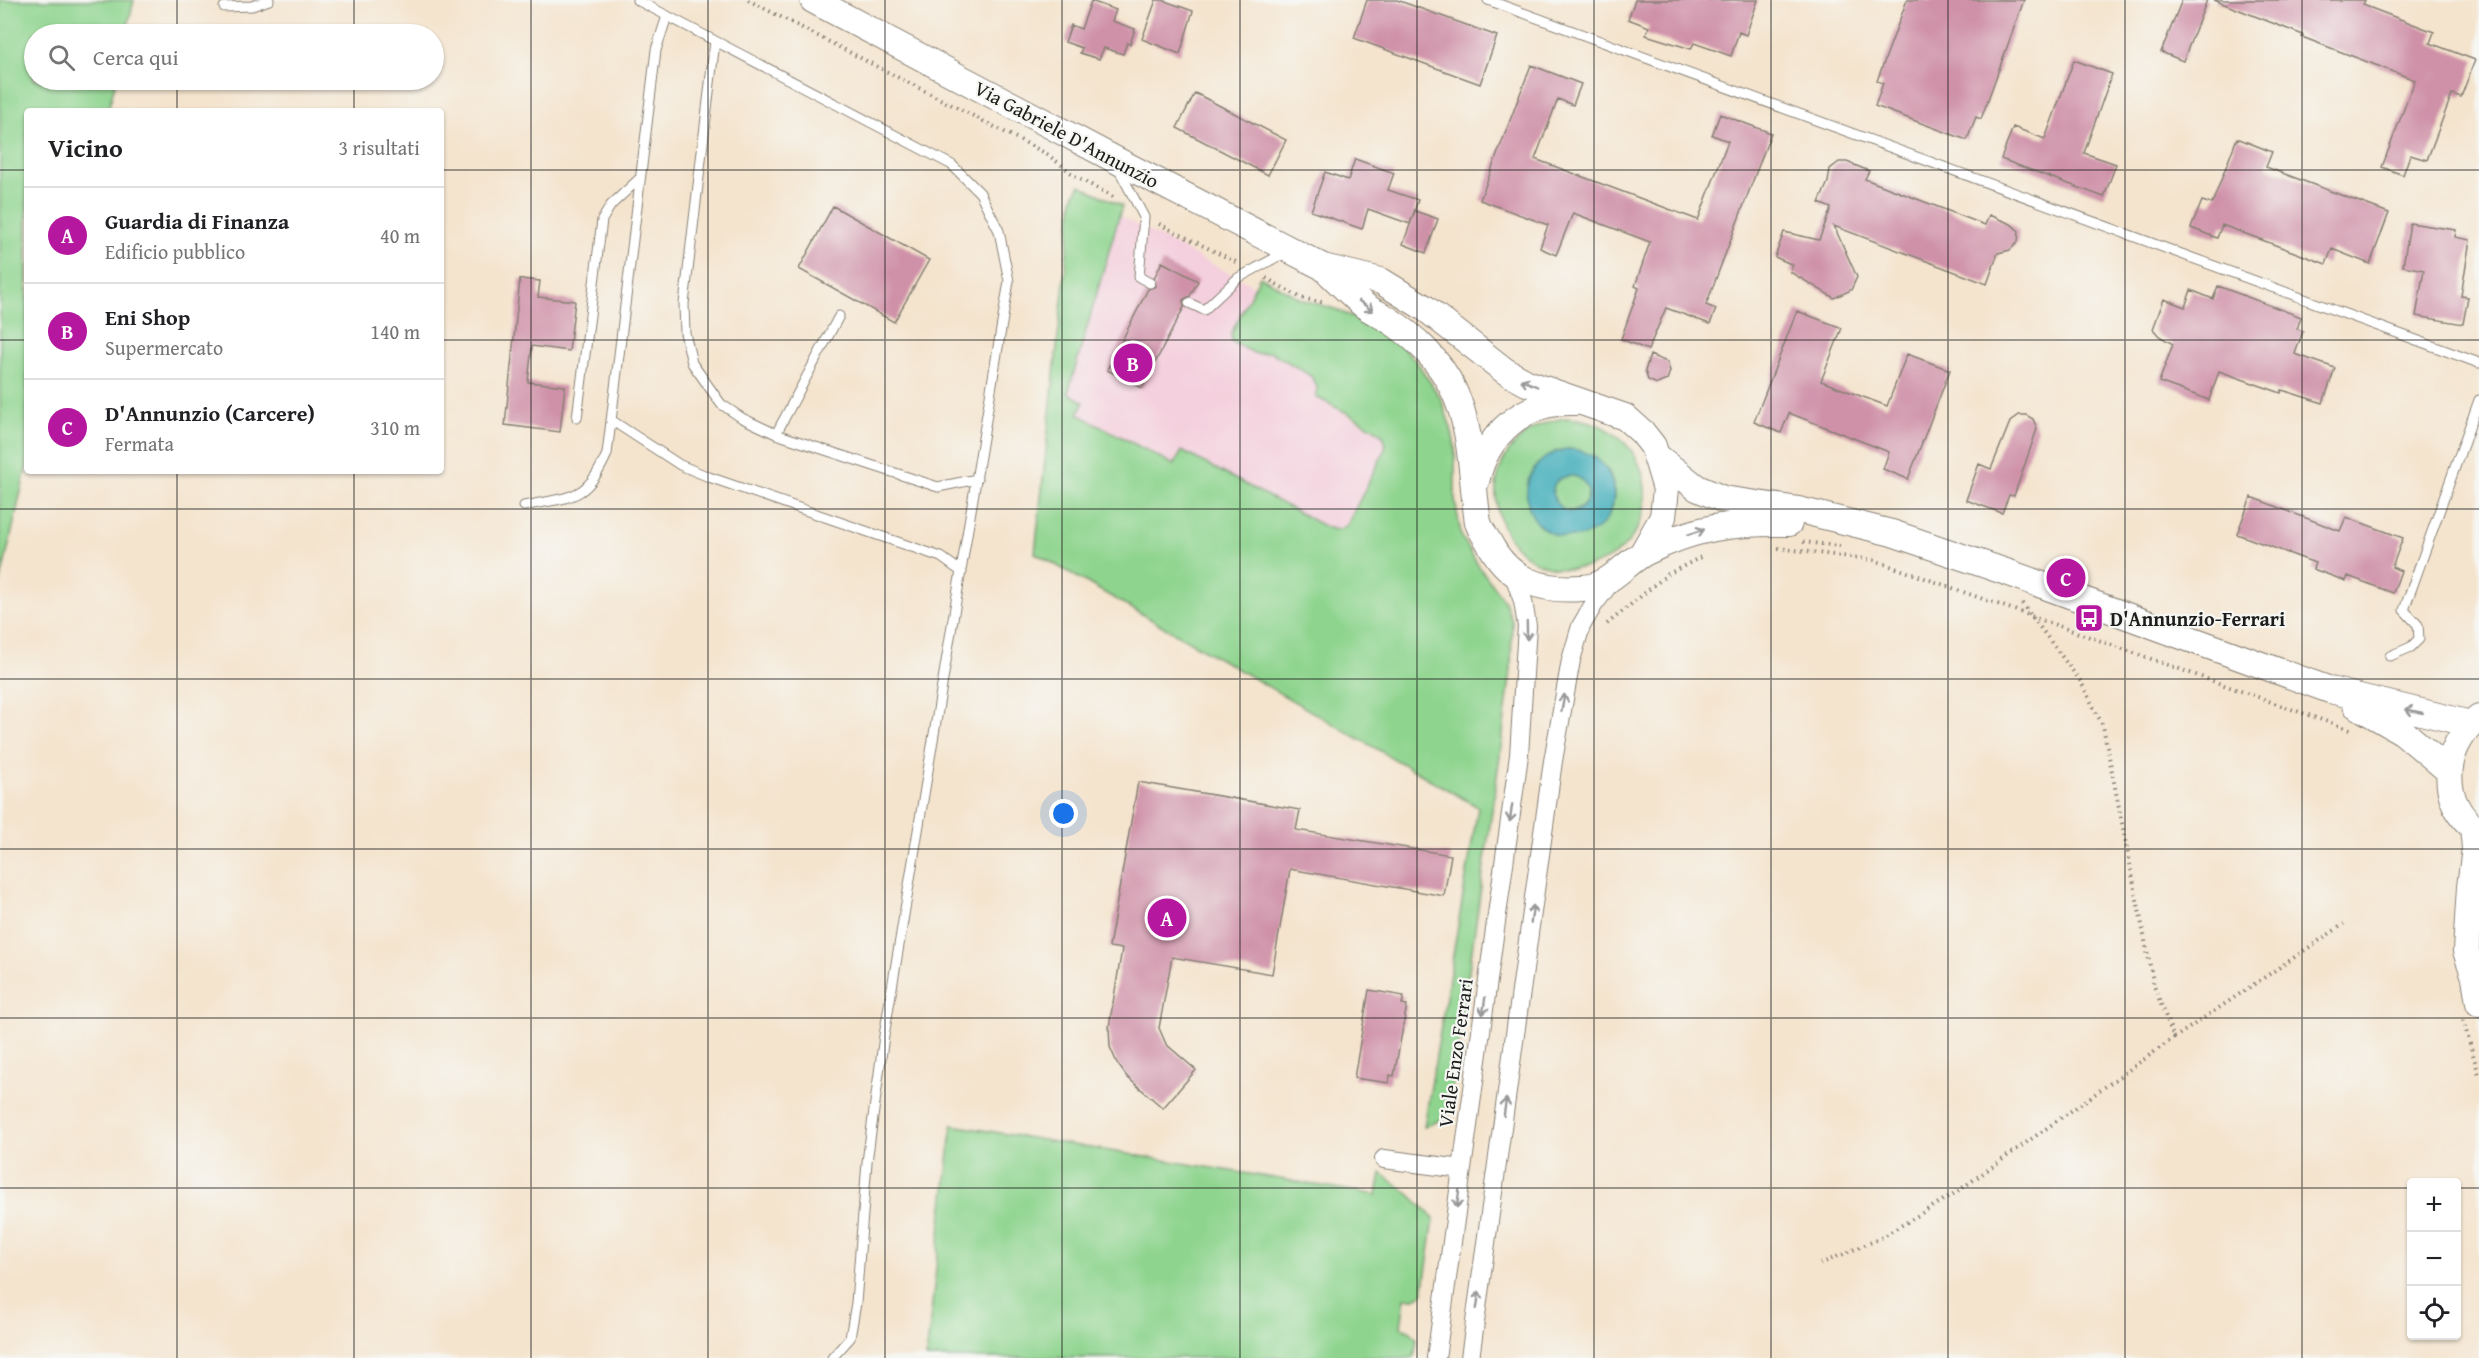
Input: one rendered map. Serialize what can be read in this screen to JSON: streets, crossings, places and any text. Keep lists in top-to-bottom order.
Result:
{
  "streets": {
    "main road": ["Via Gabriele D'Annunzio"],
    "street": ["Viale Enzo Ferrari"]
  },
  "places": {
    "bus stop": ["D'Annunzio-Ferrari"]
  },
  "page": {
    "search": "Cerca qui",
    "heading": ["Vicino", "3 risultati"],
    "list": [
      {
        "mark": "A",
        "name": "Guardia di Finanza",
        "note": "Edificio pubblico",
        "value": "40 m"
      },
      {
        "mark": "B",
        "name": "Eni Shop",
        "note": "Supermercato",
        "value": "140 m"
      },
      {
        "mark": "C",
        "name": "D'Annunzio (Carcere)",
        "note": "Fermata",
        "value": "310 m"
      }
    ],
    "pins": ["B", "C", "A"],
    "map_buttons": ["+", "−"]
  }
}
